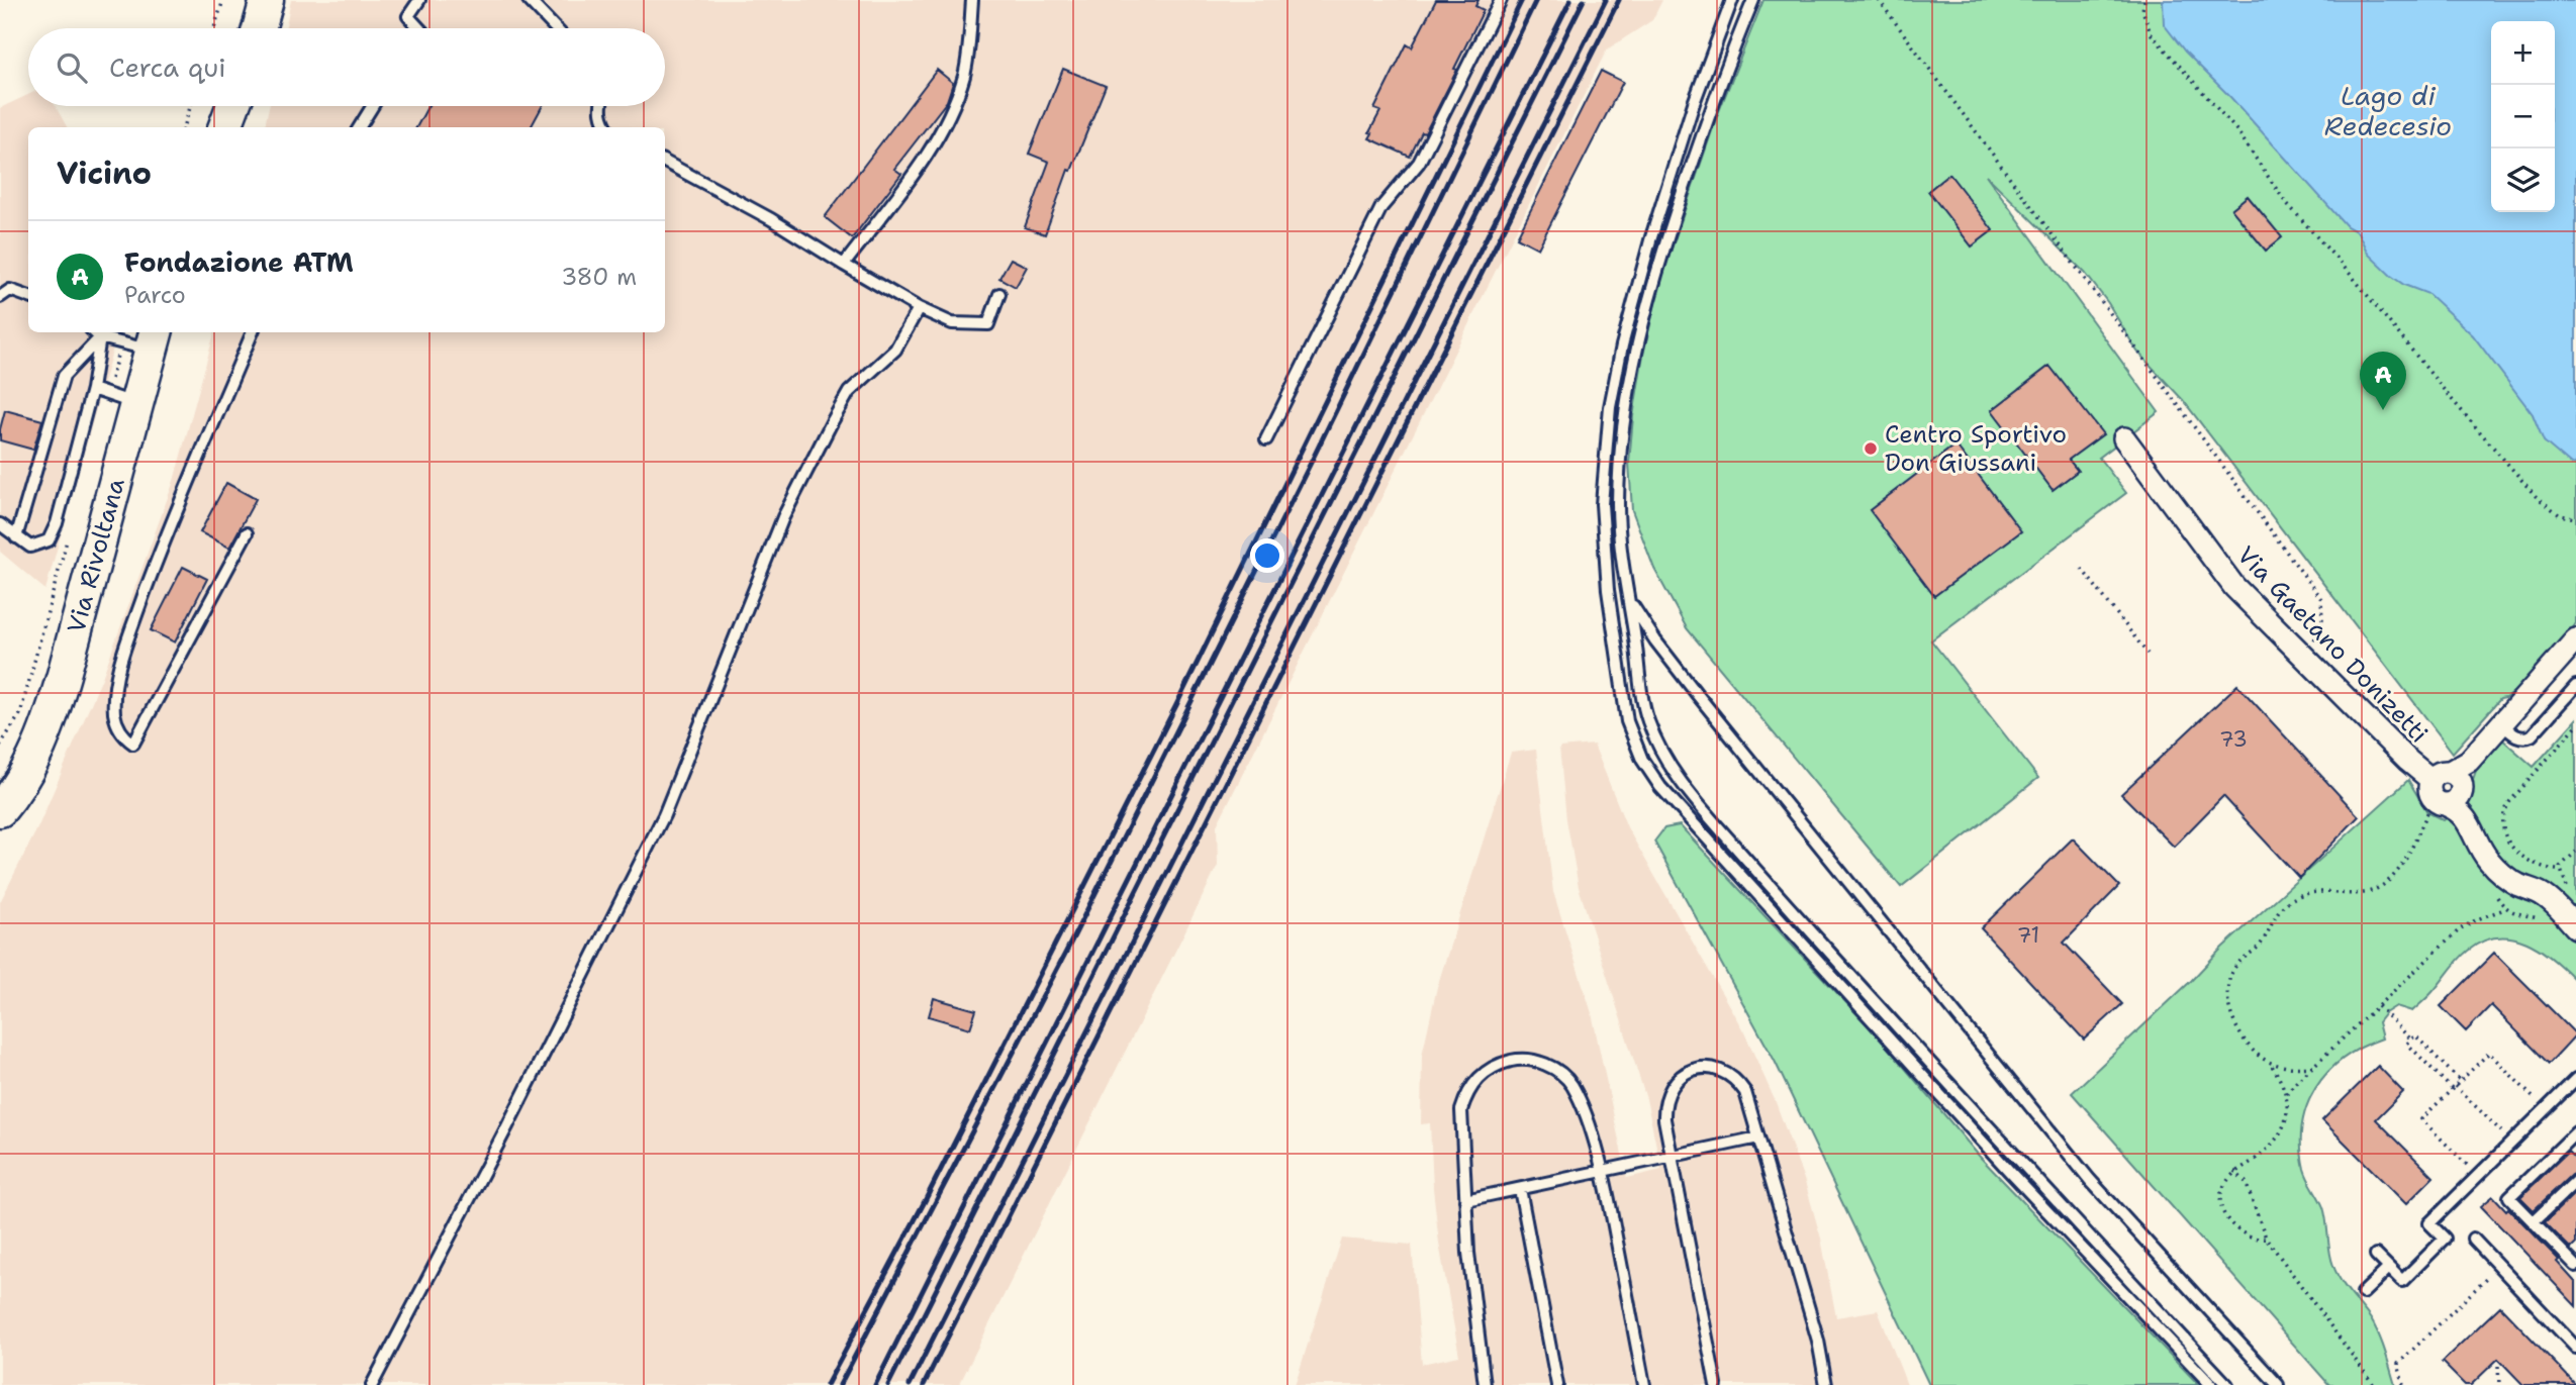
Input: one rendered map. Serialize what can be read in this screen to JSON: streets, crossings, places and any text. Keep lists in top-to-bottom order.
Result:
{
  "streets": {
    "street": ["Via Rivoltana", "Via Gaetano Donizetti"]
  },
  "water": ["Lago di Redecesio"],
  "places": ["Centro Sportivo Don Giussani"],
  "house_numbers": ["73", "71"],
  "page": {
    "map_buttons": ["+", "−"],
    "search": "Cerca qui",
    "heading": "Vicino",
    "list": [
      {
        "mark": "A",
        "name": "Fondazione ATM",
        "note": "Parco",
        "value": "380 m"
      }
    ],
    "pins": "A"
  }
}
